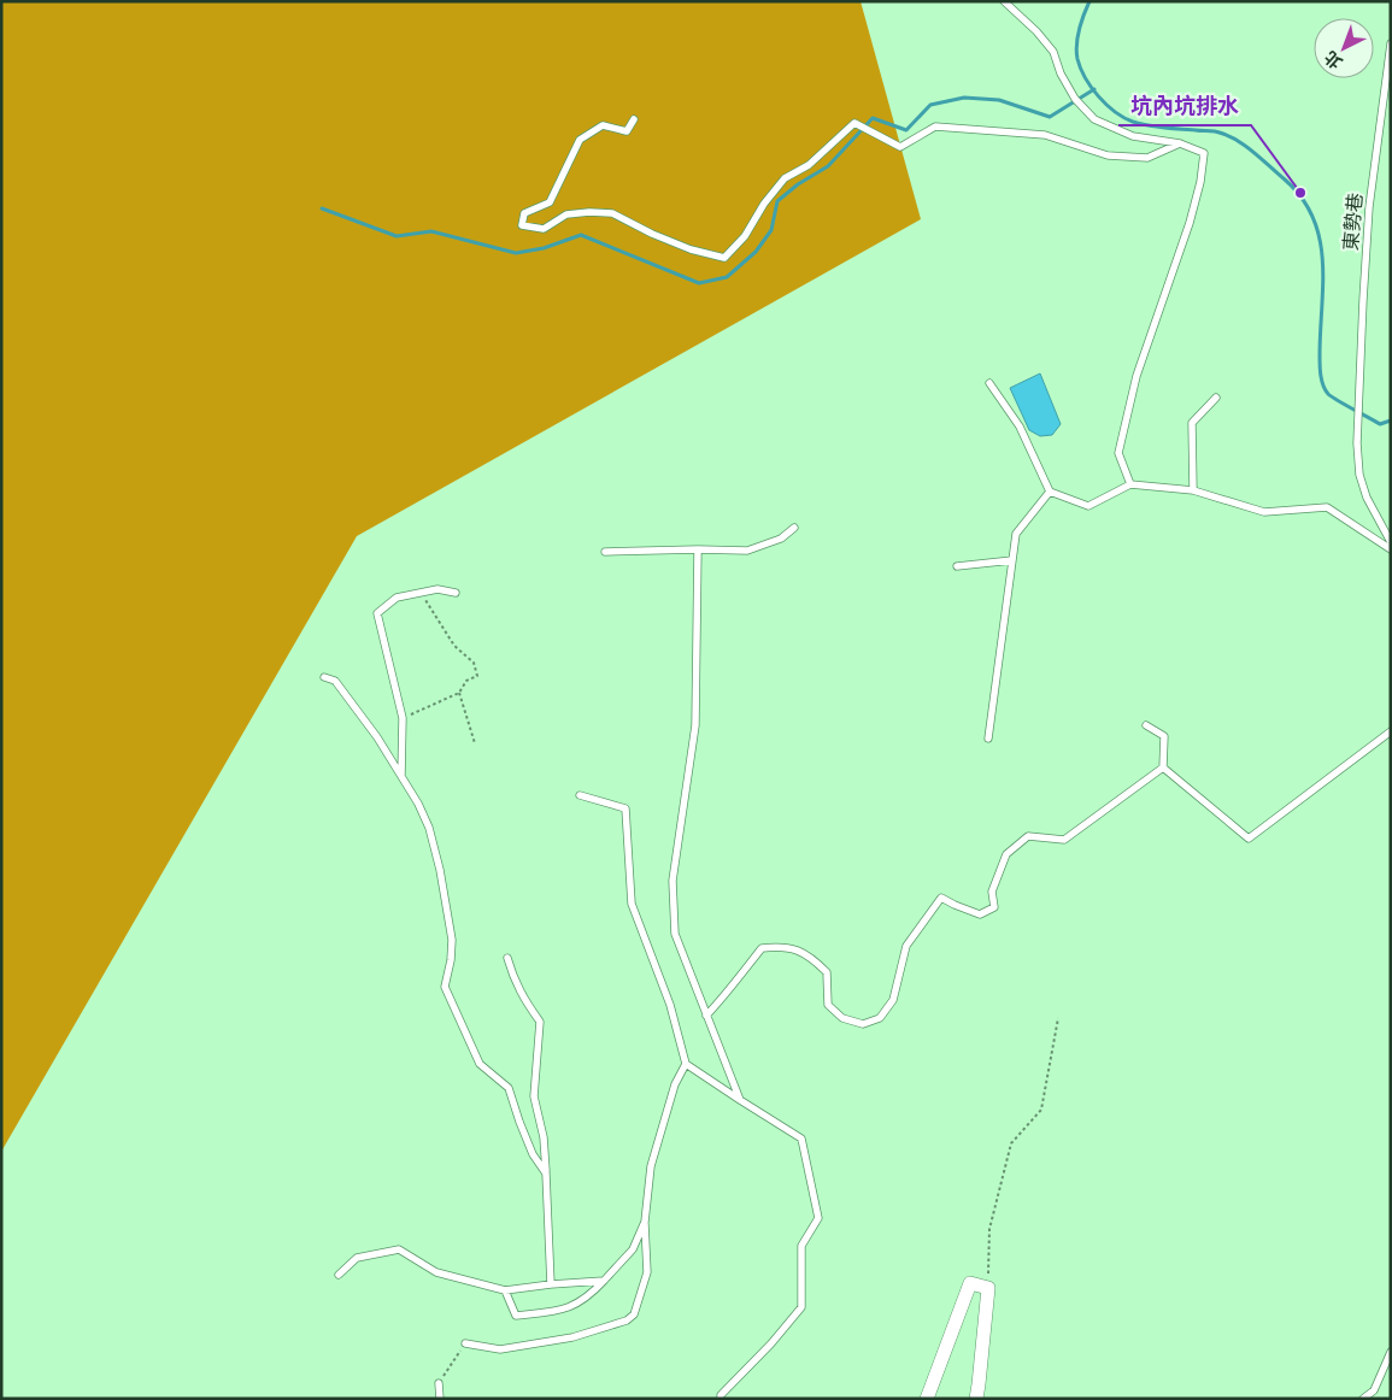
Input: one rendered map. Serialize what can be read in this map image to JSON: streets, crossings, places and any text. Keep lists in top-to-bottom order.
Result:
{
  "streets": {
    "lane": ["東勢巷"]
  },
  "places": ["坑內坑排水"],
  "north": "bottom left"
}
